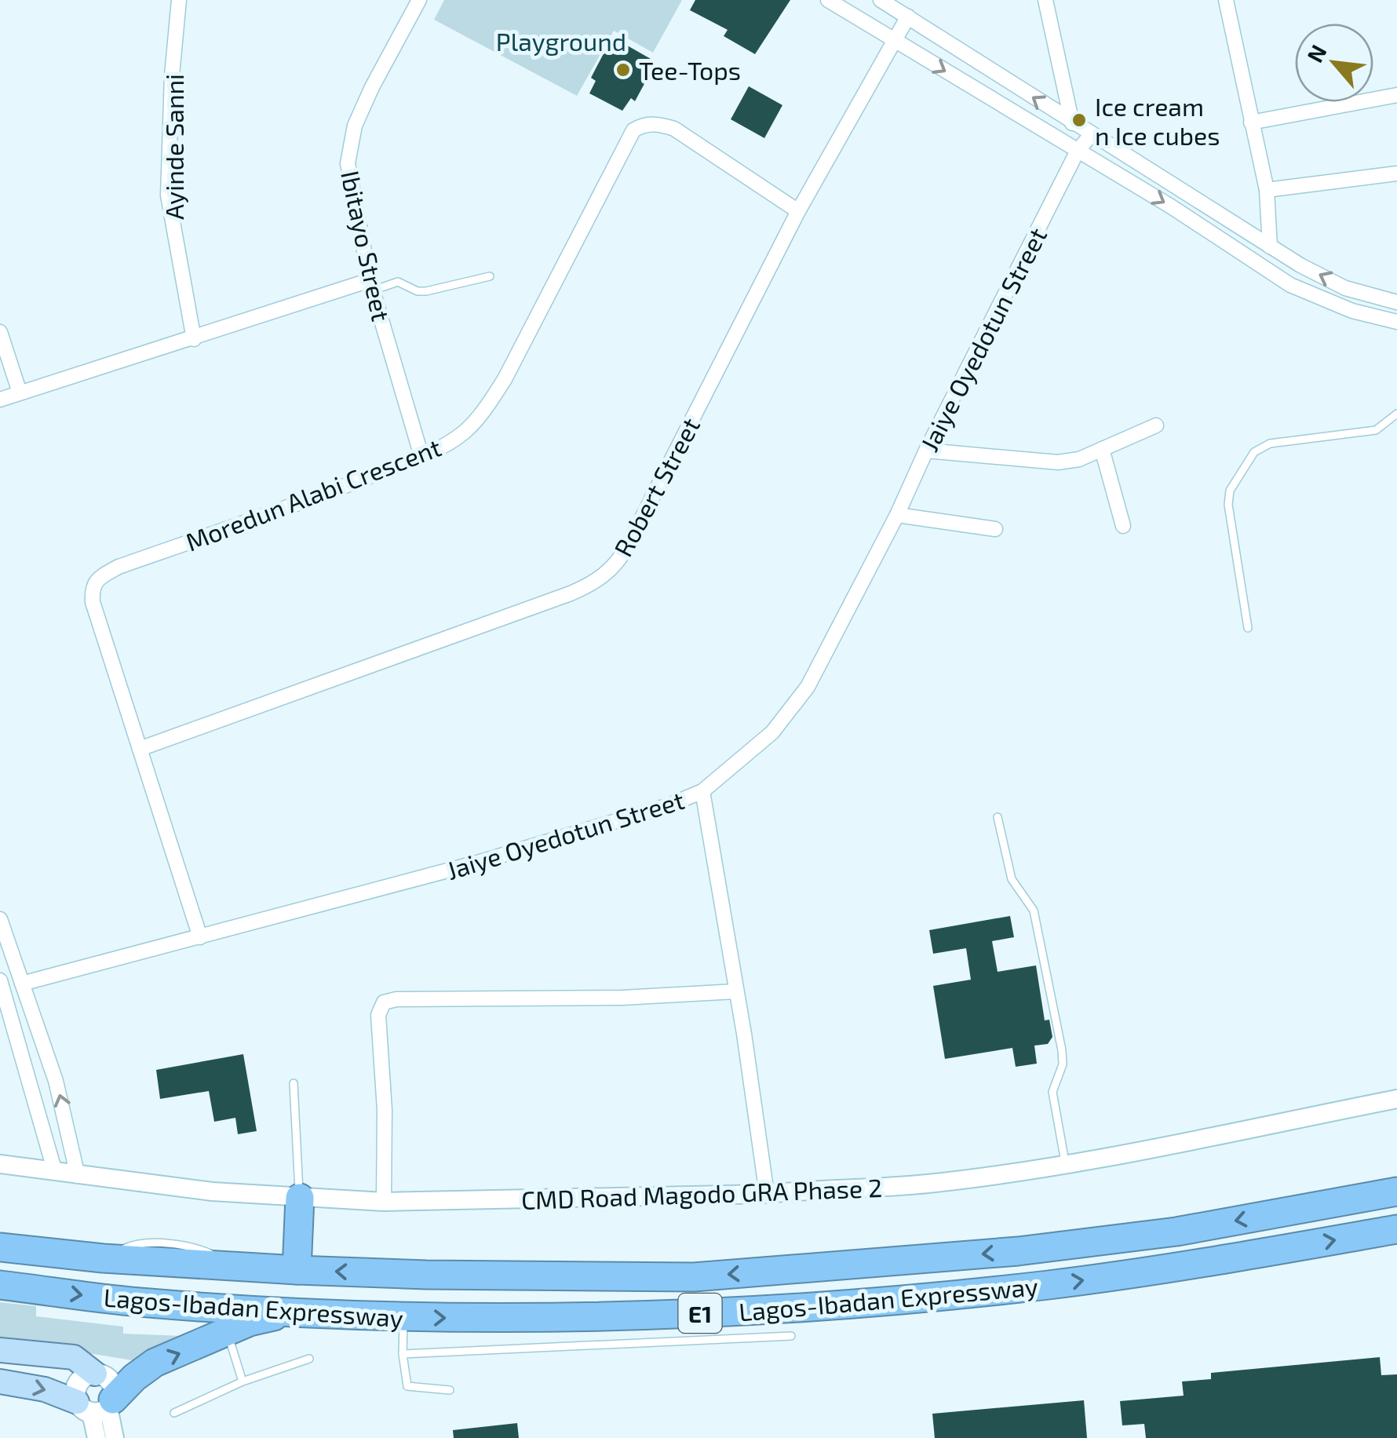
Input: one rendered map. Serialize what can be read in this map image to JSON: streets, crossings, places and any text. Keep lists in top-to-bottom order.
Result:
{
  "streets": {
    "highway": ["Lagos-Ibadan Expressway", "E1"],
    "street": [
      "Ayinde Sanni",
      "Ibitayo Street",
      "Jaiye Oyedotun Street",
      "Robert Street",
      "Moredun Alabi Crescent",
      "CMD Road Magodo GRA Phase 2"
    ]
  },
  "crossings": [
    ["Ibitayo Street", "Moredun Alabi Crescent"],
    ["Jaiye Oyedotun Street", "Moredun Alabi Crescent"],
    ["Robert Street", "Moredun Alabi Crescent"]
  ],
  "parks": ["Playground"],
  "places": ["Tee-Tops", "Ice cream n Ice cubes"],
  "north": "top left"
}
